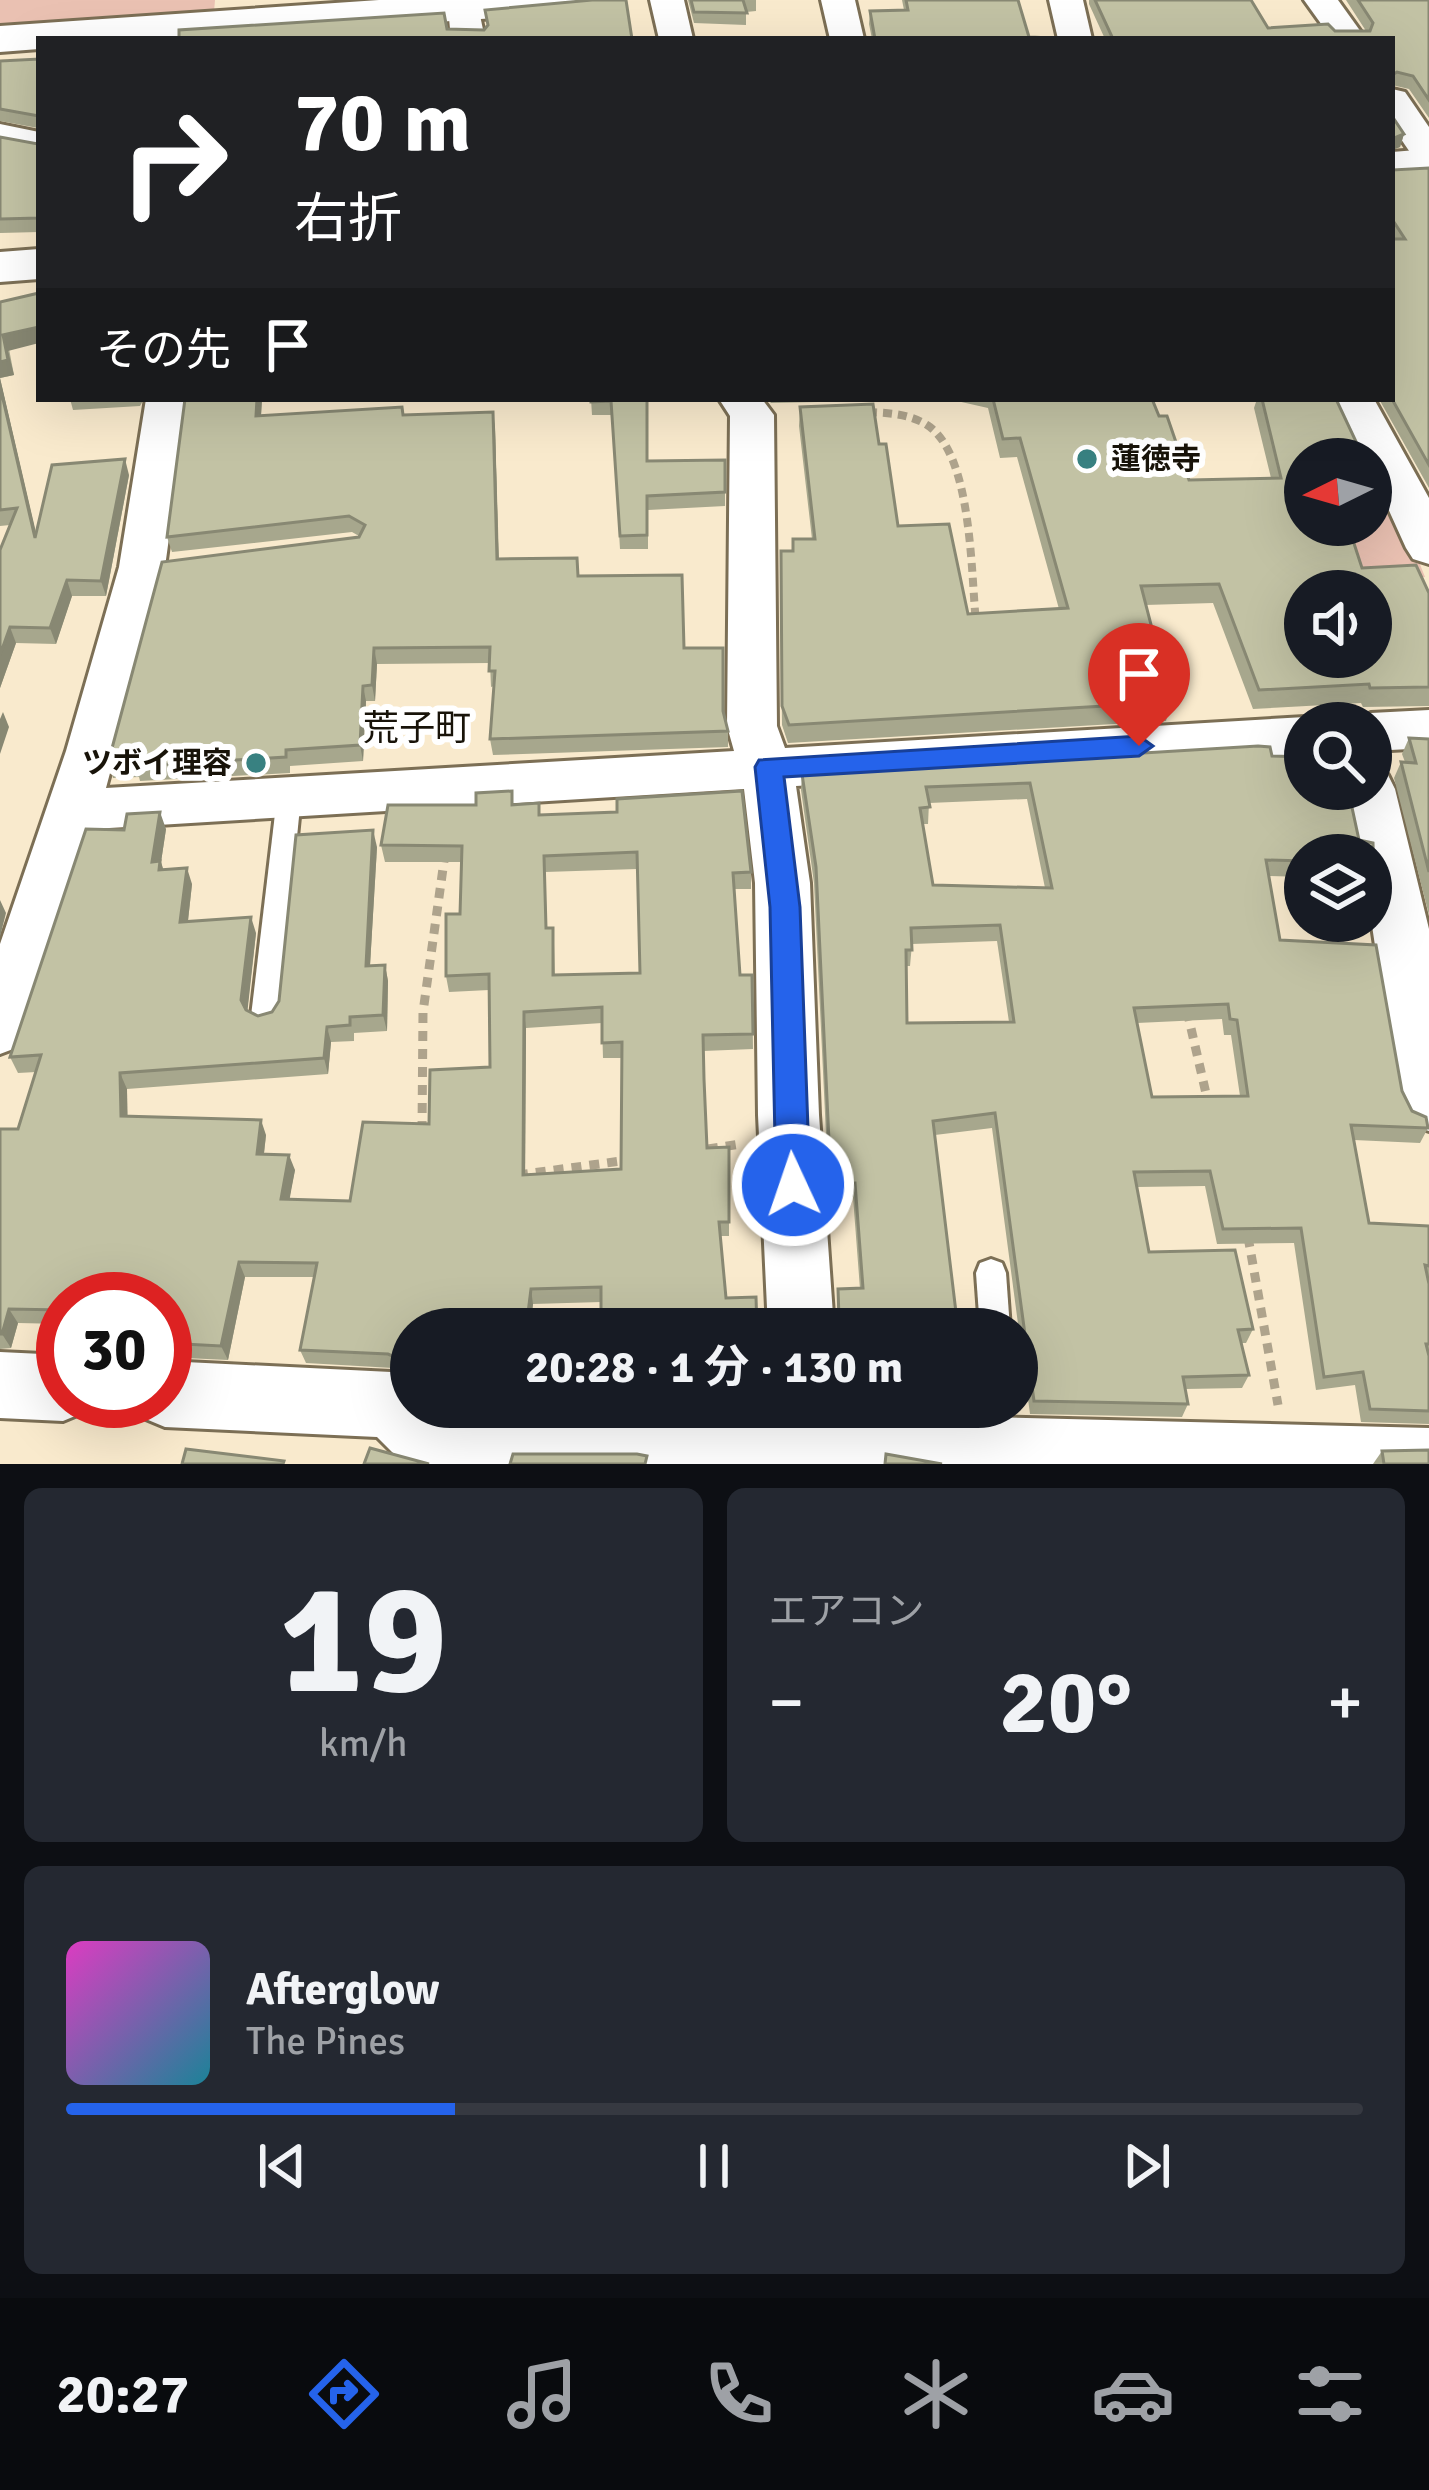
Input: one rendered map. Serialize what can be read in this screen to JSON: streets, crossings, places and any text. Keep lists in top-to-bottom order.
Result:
{
  "districts": ["荒子町"],
  "places": ["蓮徳寺", "ツボイ理容"],
  "north": "left",
  "page": {
    "turn": ["70 m", "右折"],
    "then": "その先",
    "limit": "30",
    "trip": "20:28 · 1 分 · 130 m",
    "tile": [
      ["19", "km/h"],
      "エアコン"
    ],
    "heat": ["−", "20°", "+"],
    "song": ["Afterglow", "The Pines"],
    "tabs": "20:27"
  }
}
